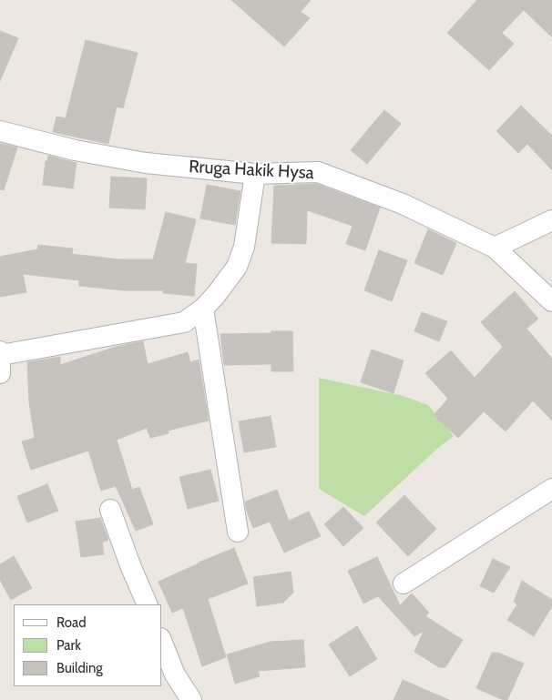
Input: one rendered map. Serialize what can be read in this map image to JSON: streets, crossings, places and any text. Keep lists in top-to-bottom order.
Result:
{
  "streets": {
    "street": ["Rruga Hakik Hysa"]
  },
  "legend": ["Road", "Park", "Building"]
}
